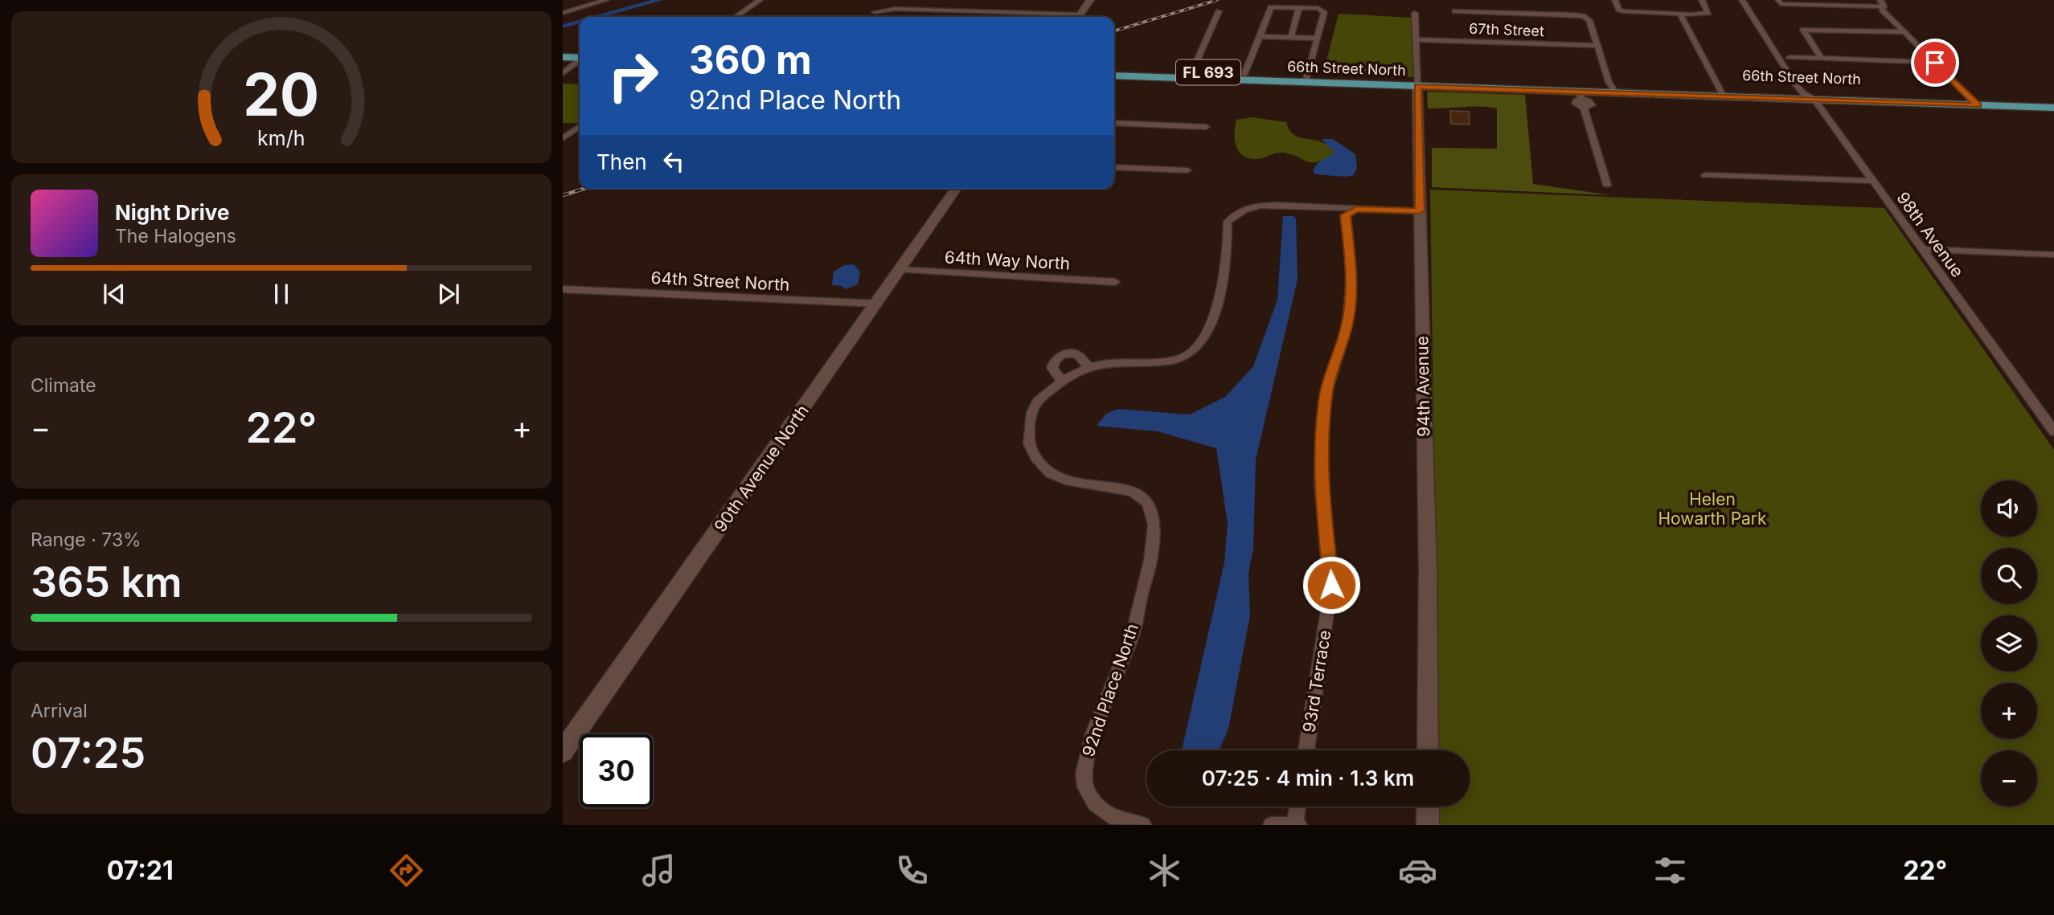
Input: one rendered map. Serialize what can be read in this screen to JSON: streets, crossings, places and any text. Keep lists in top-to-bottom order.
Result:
{
  "streets": {
    "main road": ["66th Street North", "FL 693"],
    "street": [
      "67th Street",
      "98th Avenue",
      "64th Way North",
      "64th Street North",
      "94th Avenue",
      "90th Avenue North",
      "93rd Terrace",
      "92nd Place North"
    ]
  },
  "crossings": [
    ["67th Street", "94th Avenue"],
    ["66th Street North", "98th Avenue"],
    ["66th Street North", "94th Avenue"],
    ["64th Way North", "90th Avenue North"],
    ["64th Street North", "90th Avenue North"],
    ["94th Avenue", "92nd Place North"],
    ["93rd Terrace", "92nd Place North"]
  ],
  "parks": ["Helen Howarth Park"],
  "page": {
    "turn": ["360 m", "92nd Place North"],
    "then": "Then",
    "song": ["Night Drive", "The Halogens"],
    "tile": [
      "Climate",
      ["Range · 73%", "365 km"],
      ["Arrival", "07:25"]
    ],
    "heat": ["−", "22°", "+"],
    "map_buttons": ["+", "−"],
    "limit": "30",
    "trip": "07:25 · 4 min · 1.3 km",
    "tabs": ["07:21", "22°"],
    "gauge": ["20", "km/h"]
  }
}
